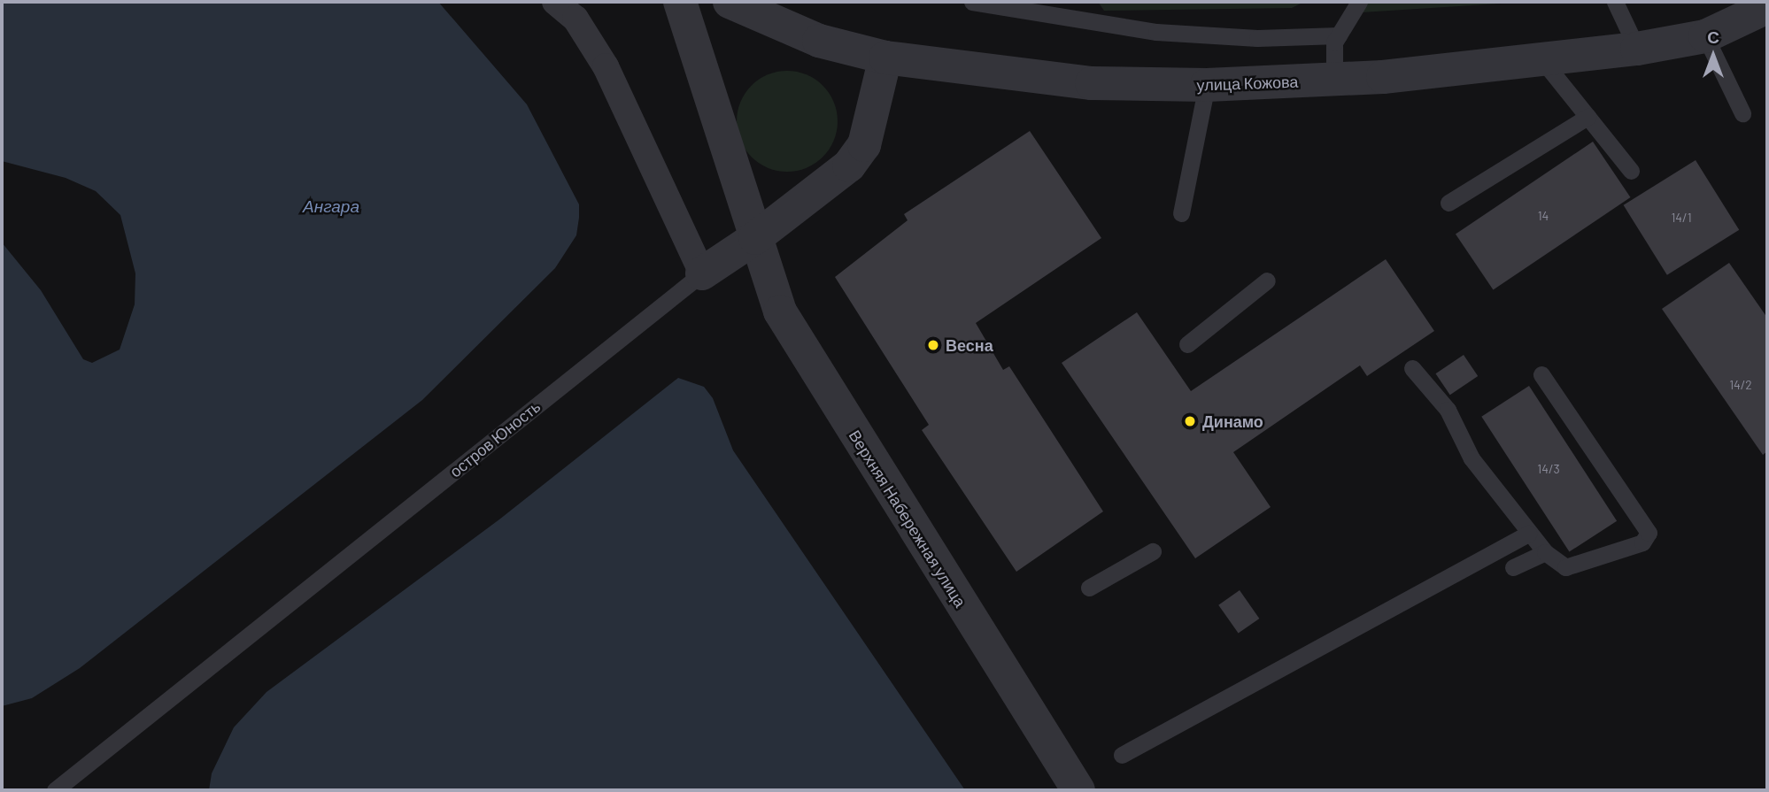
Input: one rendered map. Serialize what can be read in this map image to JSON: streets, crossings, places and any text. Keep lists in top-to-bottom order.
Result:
{
  "streets": {
    "street": ["улица Кожова", "остров Юность", "Верхняя Набережная улица"]
  },
  "crossings": [
    ["улица Кожова", "остров Юность"],
    ["остров Юность", "Верхняя Набережная улица"]
  ],
  "water": ["Ангара"],
  "places": ["Весна", "Динамо"],
  "house_numbers": [
    "14",
    "14/1",
    "14/2",
    "14/3"
  ],
  "north": "top"
}
